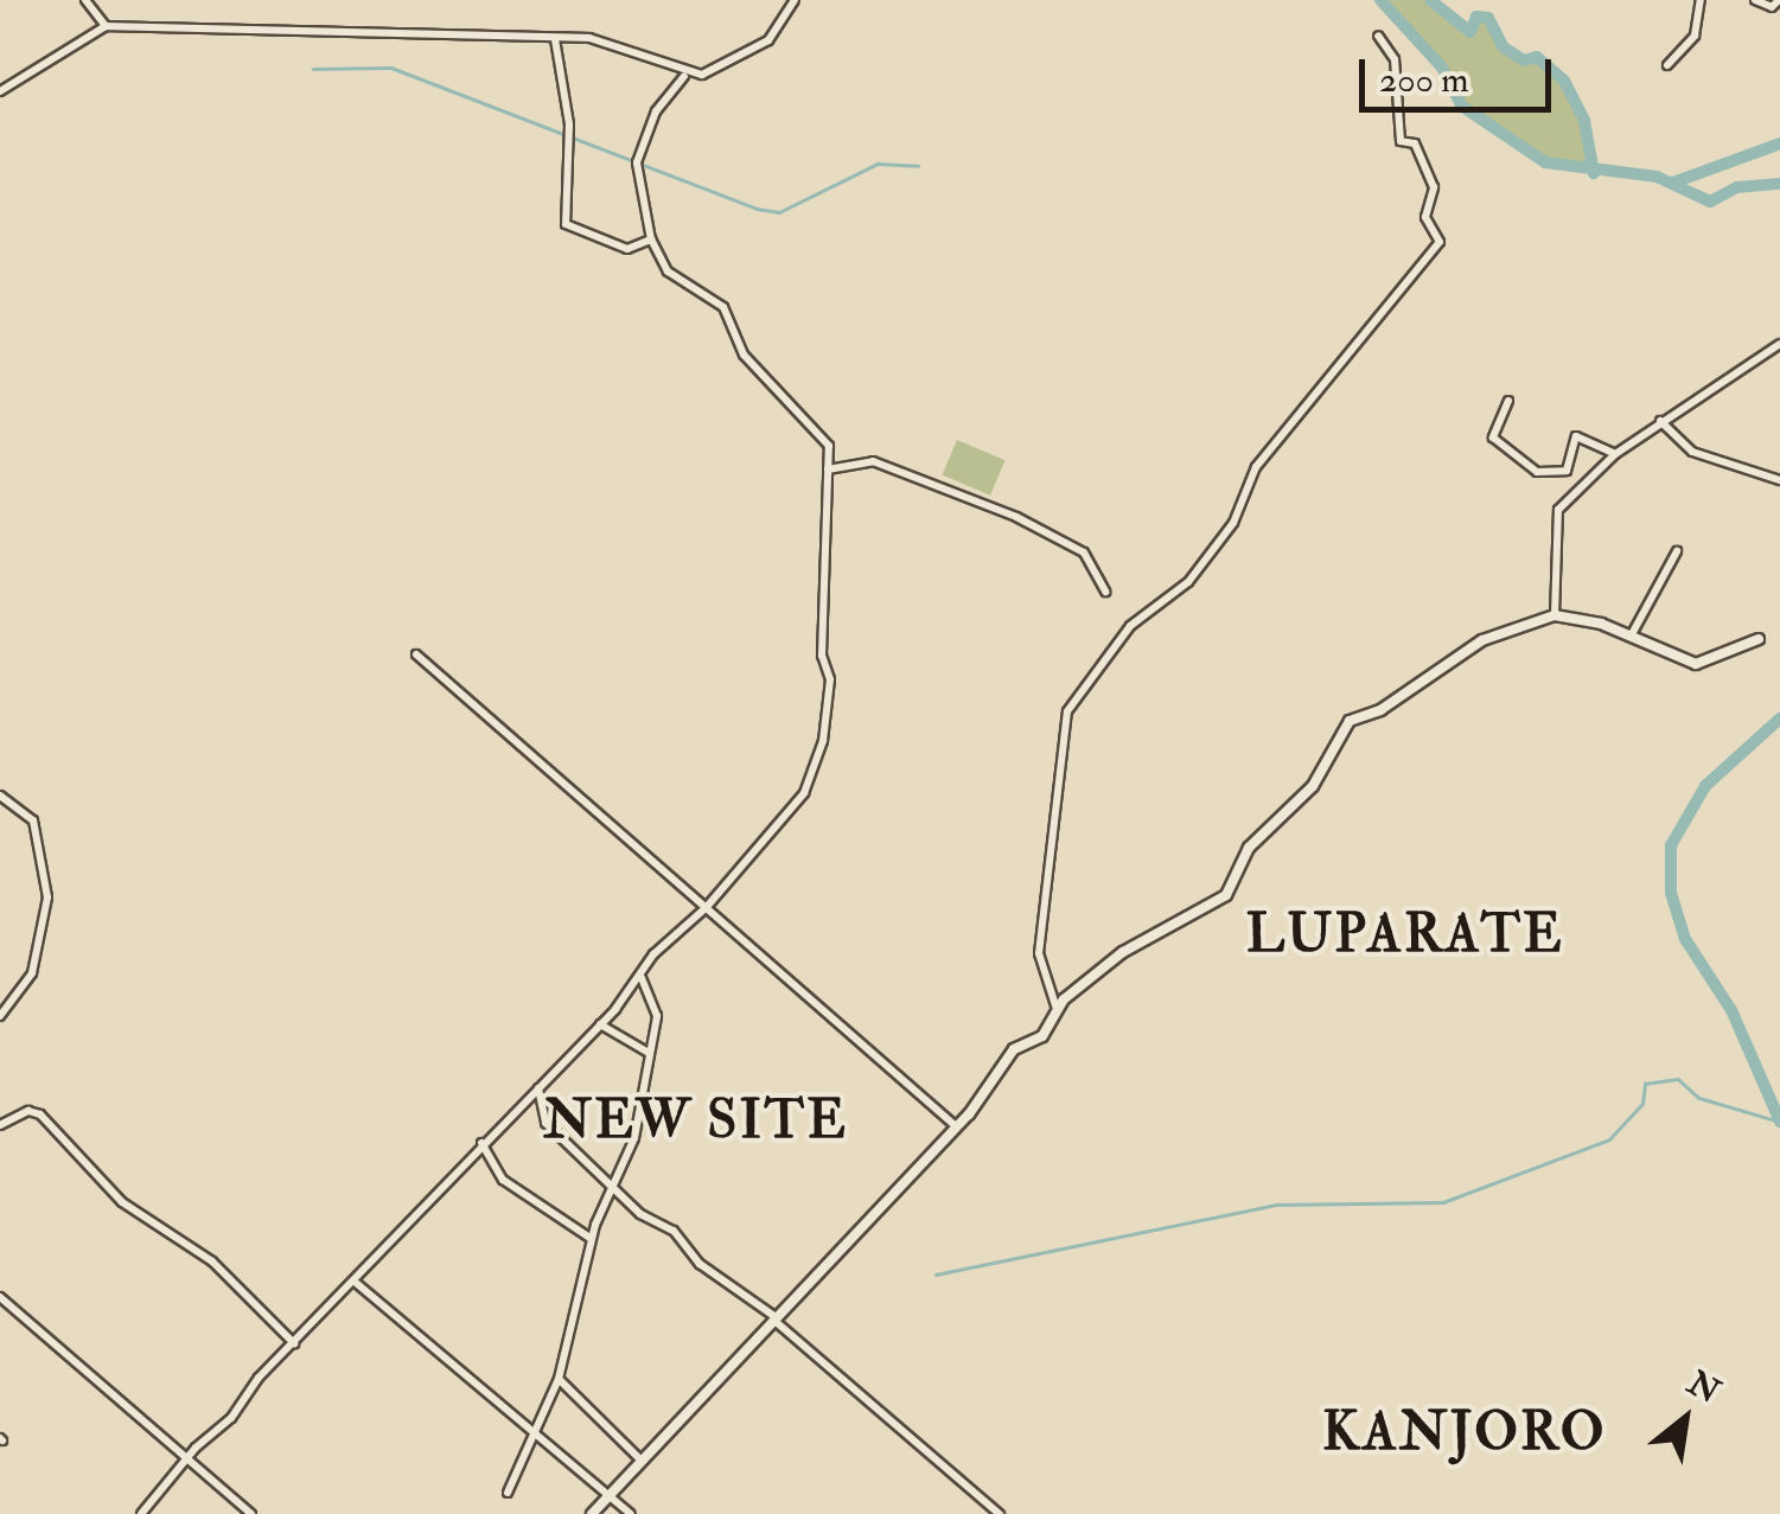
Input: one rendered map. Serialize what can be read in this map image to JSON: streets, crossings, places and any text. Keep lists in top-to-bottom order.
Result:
{
  "districts": ["LUPARATE", "NEW SITE", "KANJORO"],
  "scale_bar": "200 m",
  "north": "top right"
}
